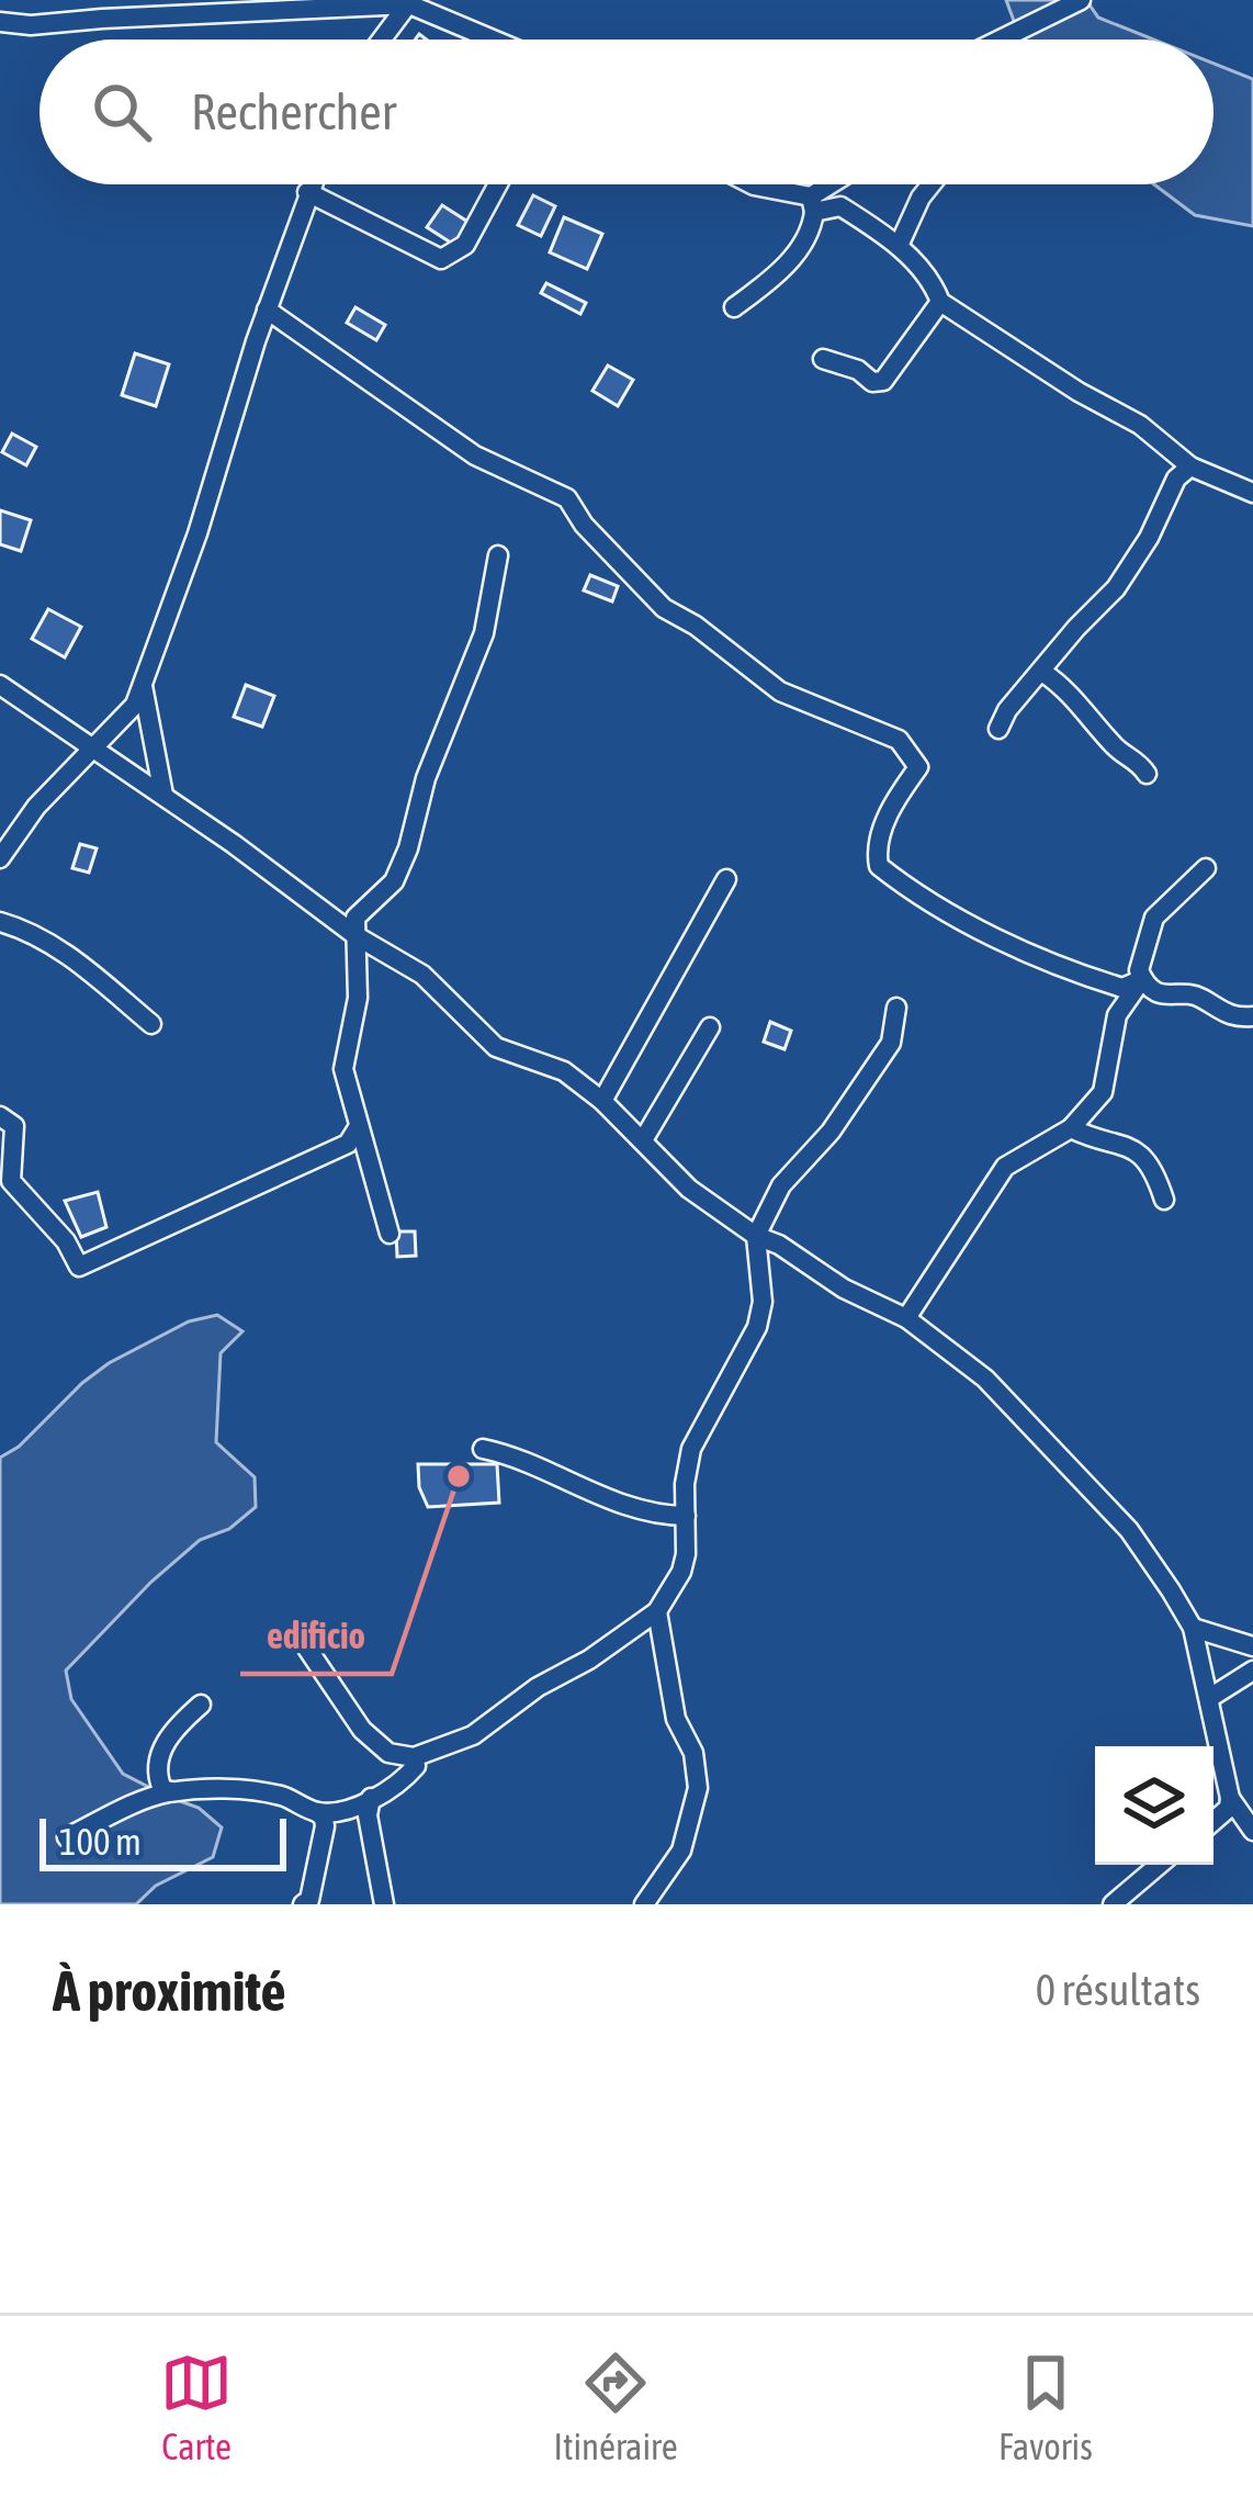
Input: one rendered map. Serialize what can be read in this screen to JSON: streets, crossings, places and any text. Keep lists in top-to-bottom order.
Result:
{
  "places": ["edificio"],
  "scale_bar": "100 m",
  "page": {
    "search": "Rechercher",
    "scale": "100 m",
    "heading": ["À proximité", "0 résultats"],
    "nav": ["Carte", "Itinéraire", "Favoris"]
  }
}
